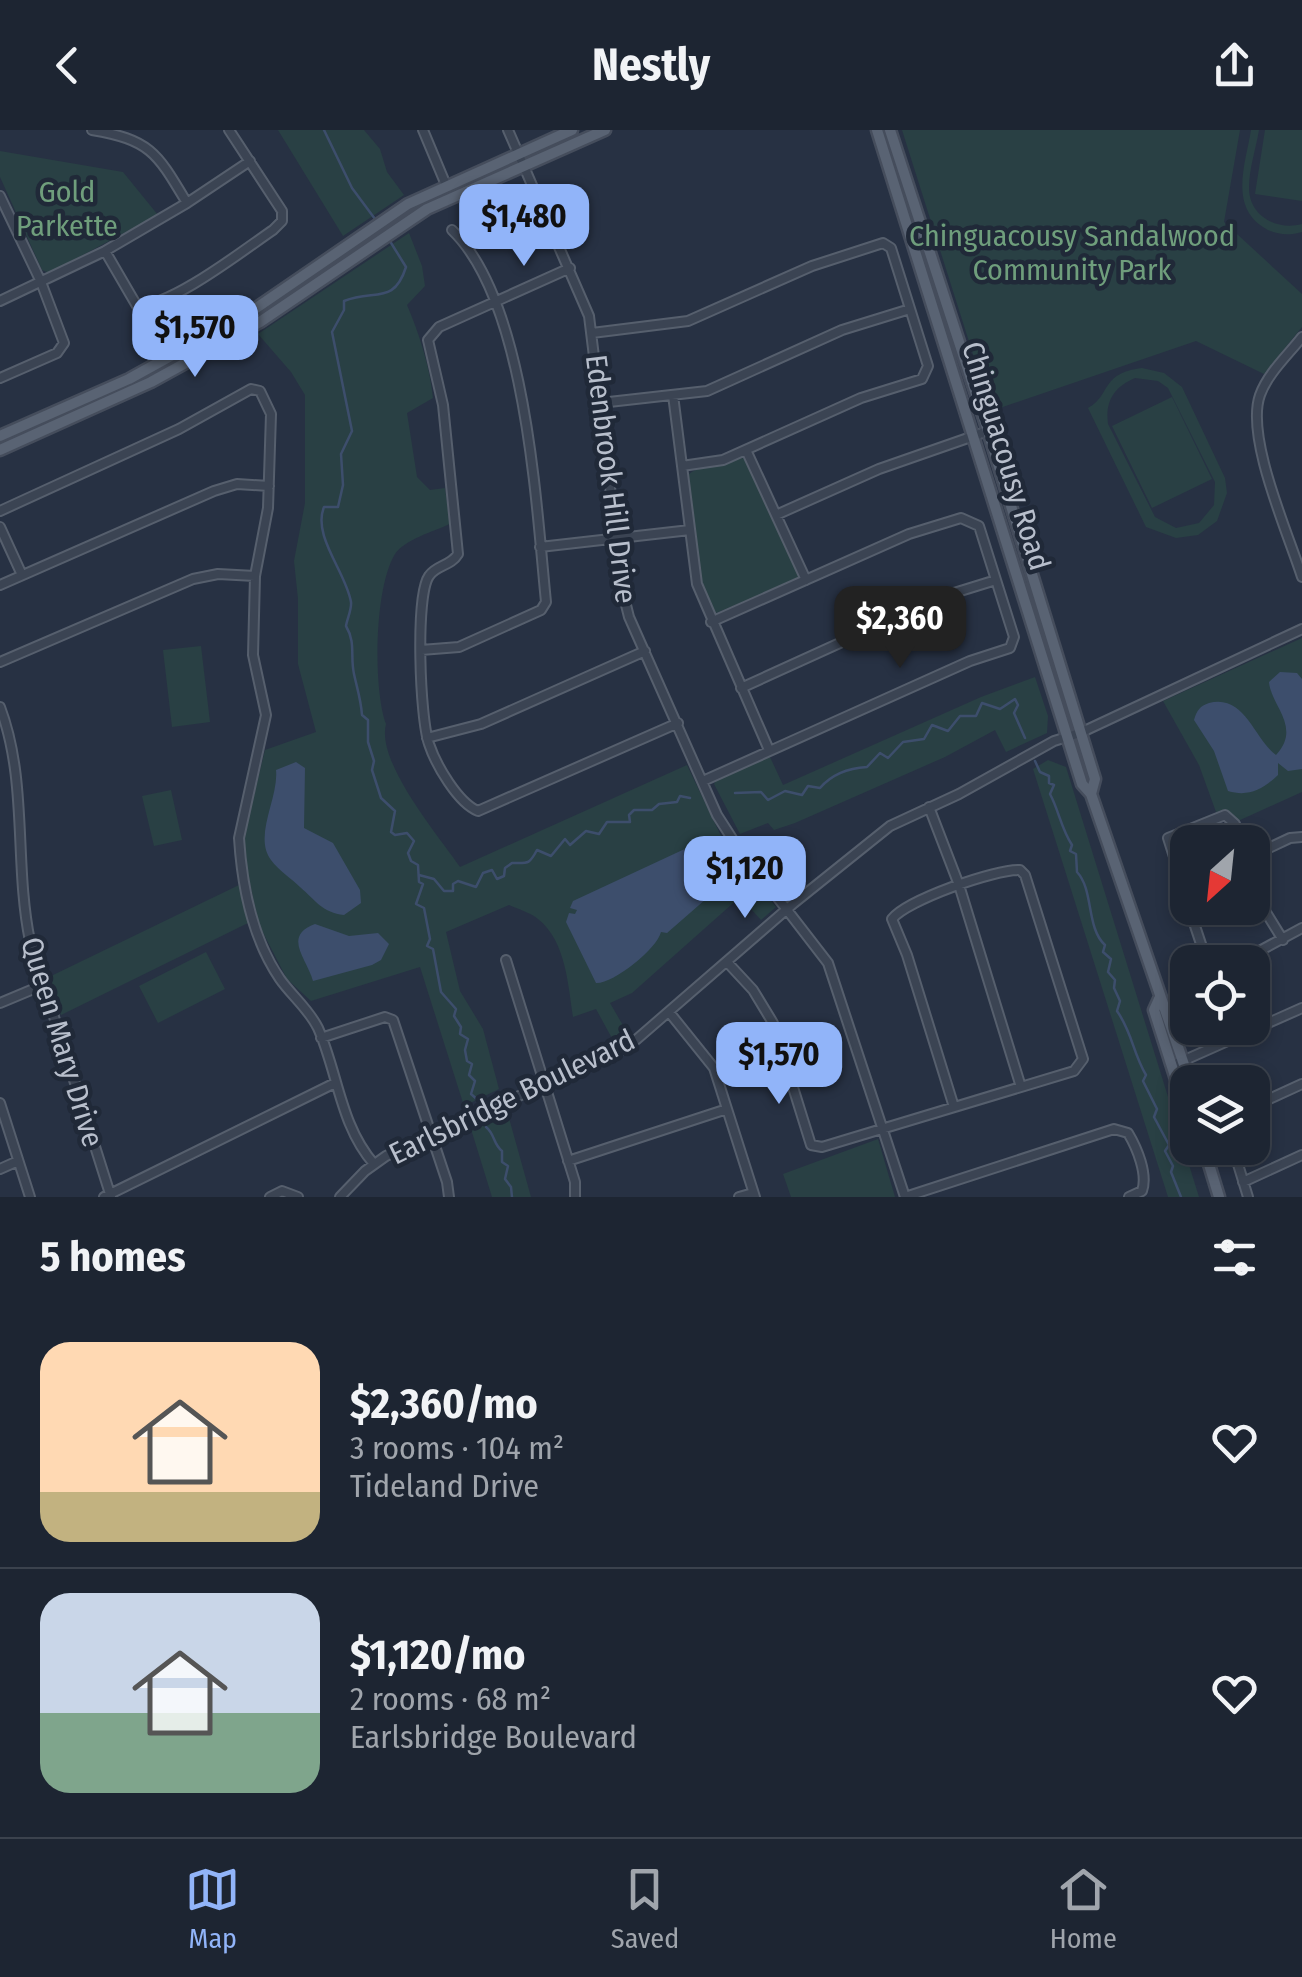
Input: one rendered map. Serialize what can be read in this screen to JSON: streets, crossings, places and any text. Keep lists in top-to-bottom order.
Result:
{
  "streets": {
    "main road": ["Chinguacousy Road"],
    "street": ["Edenbrook Hill Drive", "Queen Mary Drive", "Earlsbridge Boulevard"]
  },
  "crossings": [
    ["Chinguacousy Road", "Earlsbridge Boulevard"],
    ["Edenbrook Hill Drive", "Earlsbridge Boulevard"]
  ],
  "parks": ["Gold Parkette", "Chinguacousy Sandalwood Community Park"],
  "north": "bottom left",
  "page": {
    "header": "Nestly",
    "price": [
      "$1,480",
      "$1,570",
      "$2,360",
      "$1,120",
      "$1,570"
    ],
    "heading": "5 homes",
    "list": [
      {
        "name": "$2,360/mo",
        "note": "3 rooms · 104 m² · Tideland Drive"
      },
      {
        "name": "$1,120/mo",
        "note": "2 rooms · 68 m² · Earlsbridge Boulevard"
      }
    ],
    "tabs": ["Map", "Saved", "Home"]
  }
}
